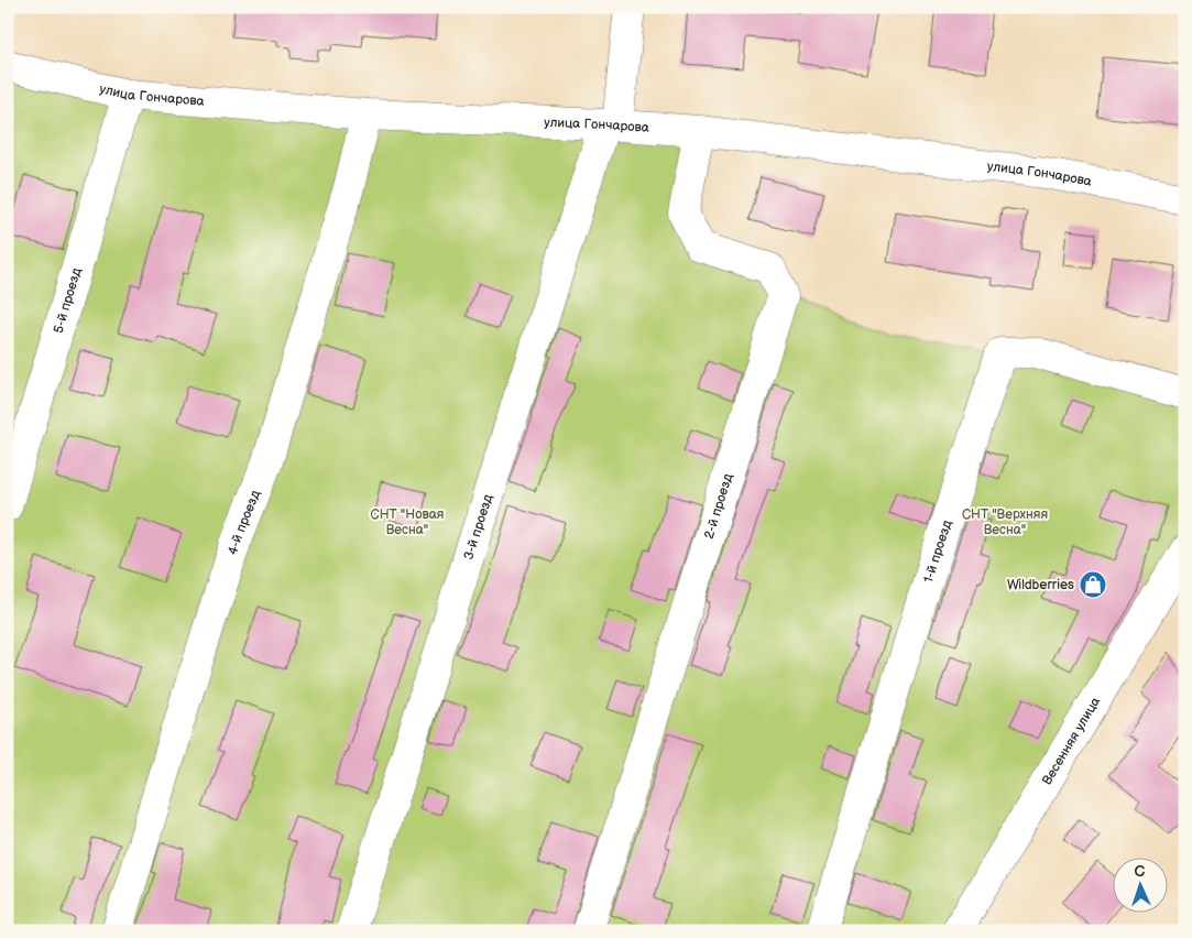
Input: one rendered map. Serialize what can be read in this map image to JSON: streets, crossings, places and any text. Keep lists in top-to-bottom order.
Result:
{
  "streets": {
    "street": [
      "улица Гончарова",
      "5-й проезд",
      "2-й проезд",
      "4-й проезд",
      "3-й проезд",
      "1-й проезд",
      "Весенняя улица"
    ]
  },
  "crossings": [
    ["улица Гончарова", "5-й проезд"],
    ["улица Гончарова", "2-й проезд"],
    ["улица Гончарова", "4-й проезд"],
    ["улица Гончарова", "3-й проезд"]
  ],
  "parks": ["СНТ \"Новая Весна\"", "СНТ \"Верхняя Весна\""],
  "places": {
    "shop": ["Wildberries"]
  },
  "north": "top"
}
